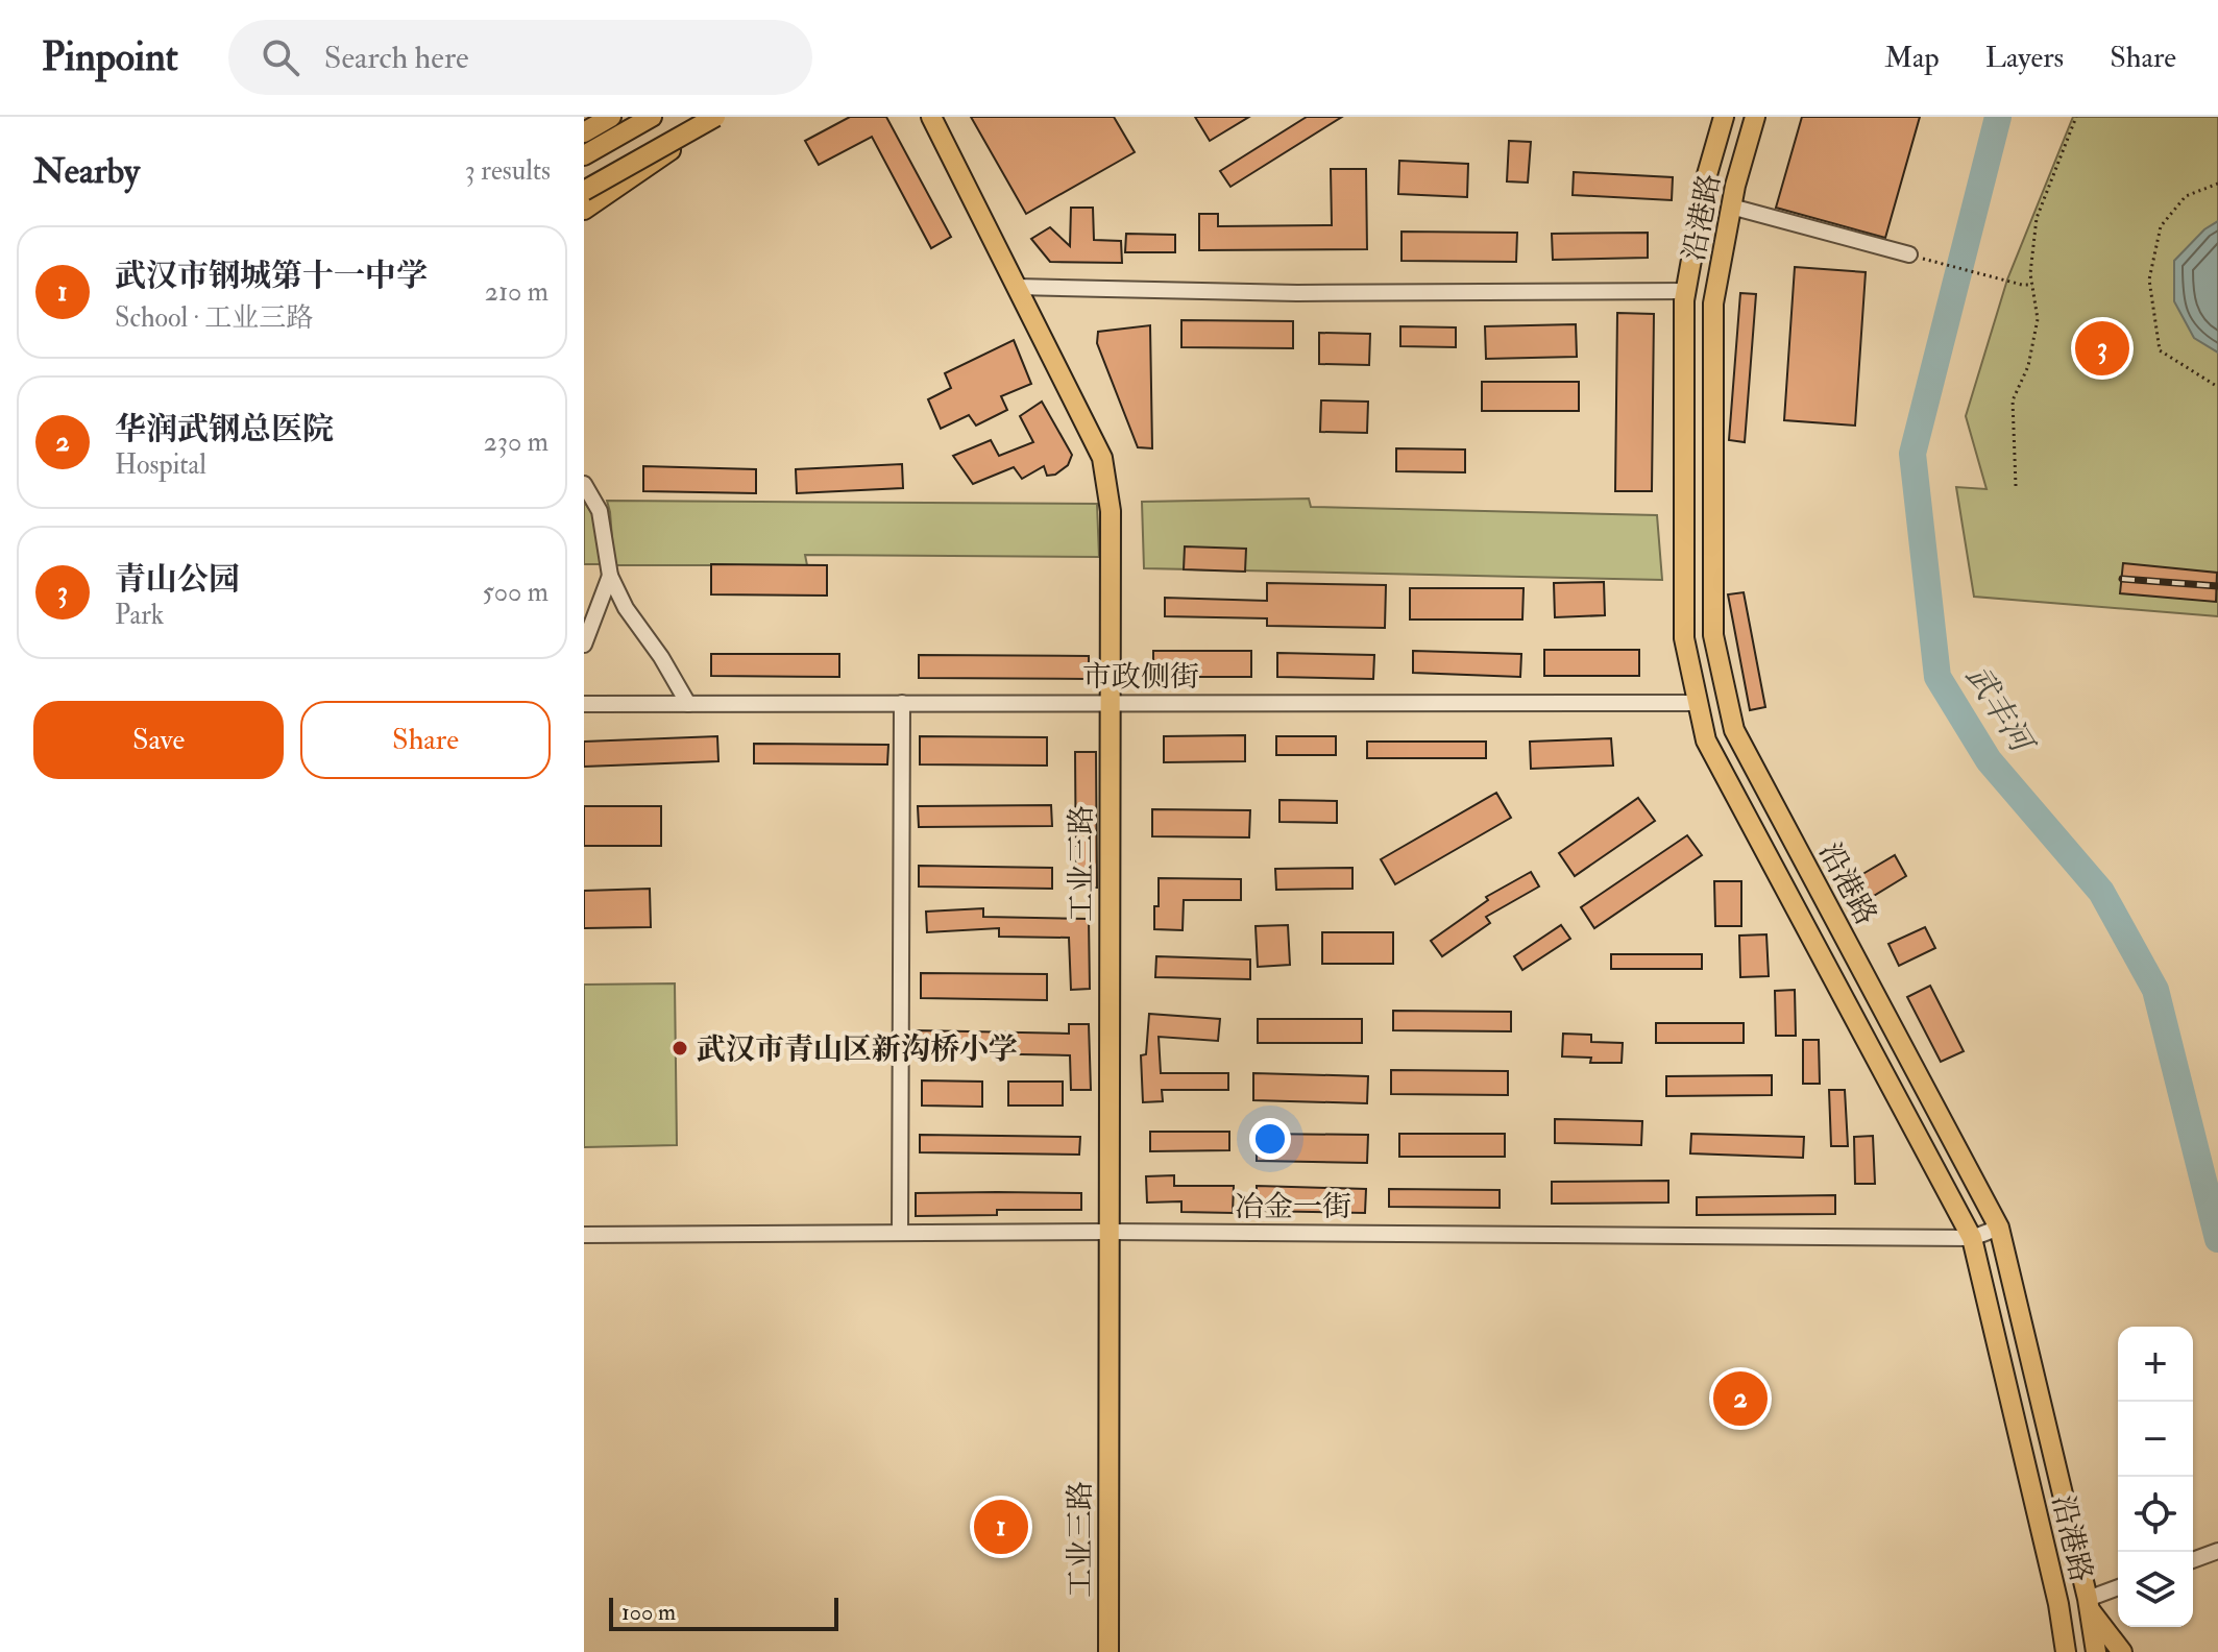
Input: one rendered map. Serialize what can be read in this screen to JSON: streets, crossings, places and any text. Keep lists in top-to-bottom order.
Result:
{
  "streets": {
    "main road": ["沿港路", "工业三路"],
    "street": ["市政侧街", "冶金一街"]
  },
  "crossings": [
    ["沿港路", "市政侧街"],
    ["沿港路", "冶金一街"],
    ["市政侧街", "工业三路"],
    ["工业三路", "冶金一街"]
  ],
  "water": ["武丰河"],
  "places": ["武汉市青山区新沟桥小学"],
  "scale_bar": "100 m",
  "page": {
    "header": "Pinpoint",
    "search": "Search here",
    "nav": ["Map", "Layers", "Share"],
    "heading": ["Nearby", "3 results"],
    "list": [
      {
        "mark": "1",
        "name": "武汉市钢城第十一中学",
        "note": "School · 工业三路",
        "value": "210 m"
      },
      {
        "mark": "2",
        "name": "华润武钢总医院",
        "note": "Hospital",
        "value": "230 m"
      },
      {
        "mark": "3",
        "name": "青山公园",
        "note": "Park",
        "value": "500 m"
      }
    ],
    "pins": ["3", "2", "1"],
    "buttons": ["Save", "Share"],
    "map_buttons": ["+", "−"],
    "scale": "100 m"
  }
}
